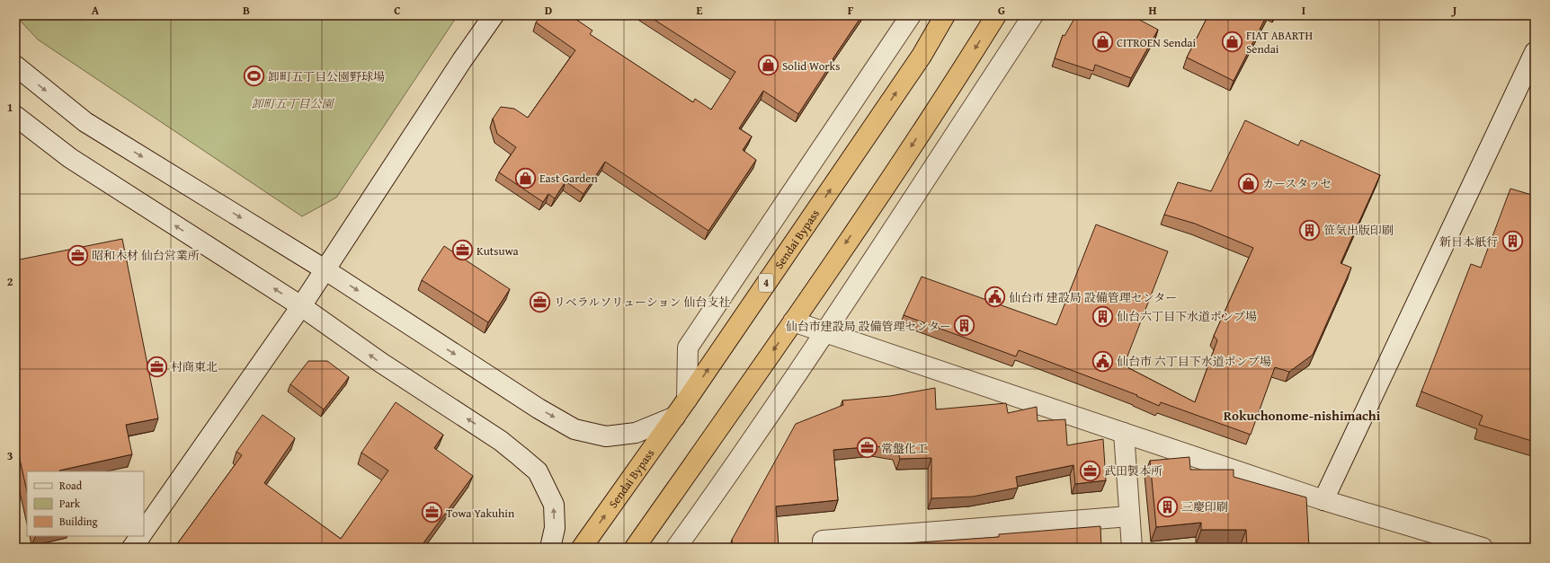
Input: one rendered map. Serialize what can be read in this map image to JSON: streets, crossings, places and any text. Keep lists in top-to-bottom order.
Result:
{
  "streets": {
    "highway": ["Sendai Bypass", "4"]
  },
  "districts": ["Rokuchonome-nishimachi"],
  "parks": ["卸町五丁目公園"],
  "places": {
    "shop": [
      "FIAT ABARTH Sendai",
      "CITROEN Sendai",
      "Solid Works",
      "East Garden",
      "カースタッセ"
    ],
    "sports": ["卸町五丁目公園野球場"],
    "building": [
      "笹気出版印刷",
      "新日本紙行",
      "仙台六丁目下水道ポンプ場",
      "仙台市建設局 設備管理センター",
      "三慶印刷"
    ],
    "office": [
      "Kutsuwa",
      "昭和木材 仙台営業所",
      "リベラルソリューション 仙台支社",
      "村商東北",
      "常盤化工",
      "武田製本所",
      "Towa Yakuhin"
    ],
    "public building": ["仙台市 建設局 設備管理センター", "仙台市 六丁目下水道ポンプ場"]
  },
  "legend": ["Road", "Park", "Building"],
  "grid": {
    "columns": [
      "A",
      "B",
      "C",
      "D",
      "E",
      "F",
      "G",
      "H",
      "I",
      "J"
    ],
    "rows": ["1", "2", "3"]
  }
}
